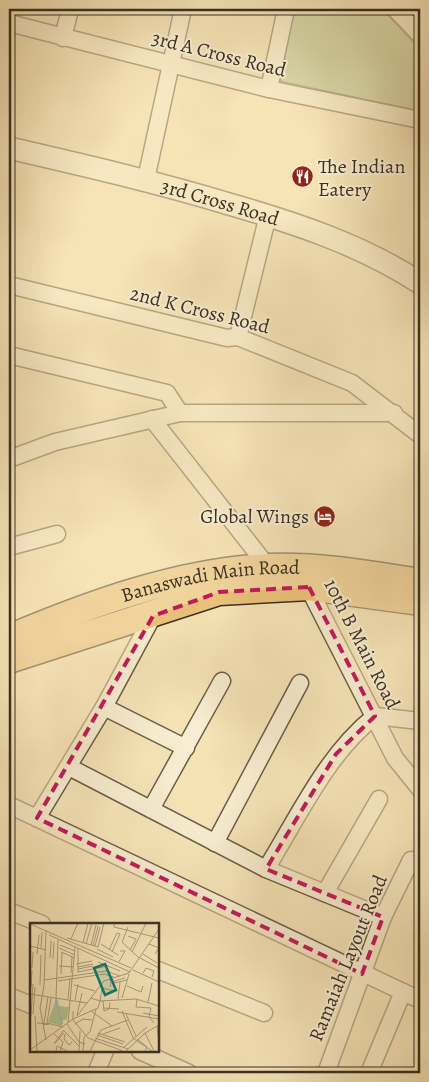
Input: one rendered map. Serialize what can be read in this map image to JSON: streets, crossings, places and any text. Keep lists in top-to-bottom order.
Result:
{
  "streets": {
    "main road": ["Banaswadi Main Road"],
    "street": [
      "3rd A Cross Road",
      "3rd Cross Road",
      "2nd K Cross Road",
      "10th B Main Road",
      "Ramaiah Layout Road"
    ]
  },
  "crossings": [
    ["Banaswadi Main Road", "10th B Main Road"]
  ],
  "places": {
    "restaurant": ["The Indian Eatery"],
    "hotel": ["Global Wings"]
  }
}
